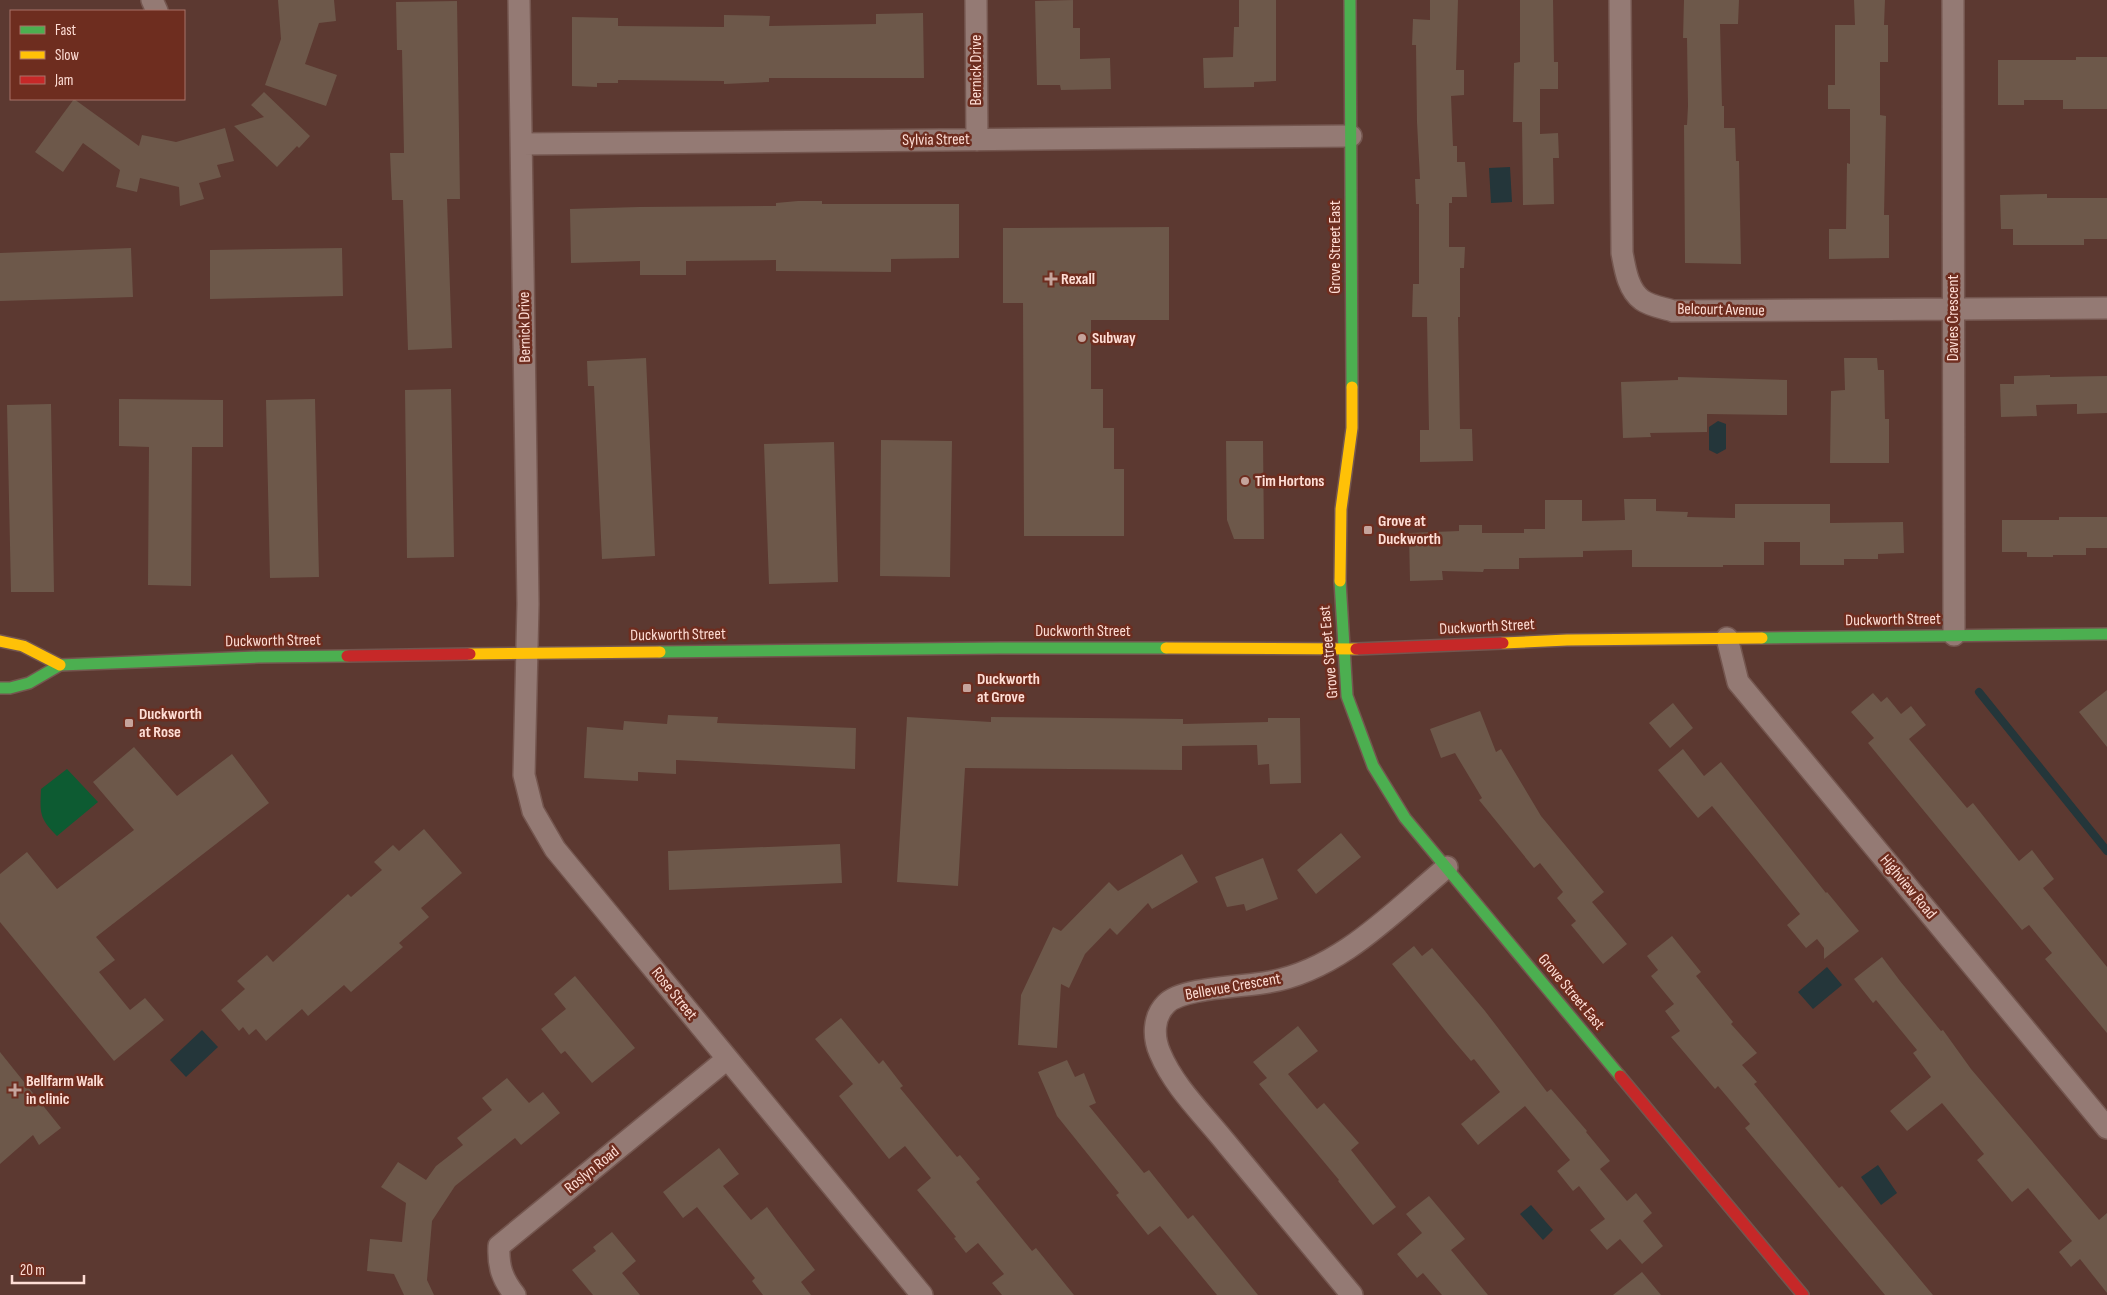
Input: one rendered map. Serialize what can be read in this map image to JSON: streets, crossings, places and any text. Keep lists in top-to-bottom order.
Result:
{
  "streets": {
    "main road": ["Grove Street East", "Duckworth Street"],
    "street": [
      "Bernick Drive",
      "Sylvia Street",
      "Belcourt Avenue",
      "Davies Crescent",
      "Highview Road",
      "Bellevue Crescent",
      "Rose Street",
      "Roslyn Road"
    ]
  },
  "crossings": [
    ["Bernick Drive", "Sylvia Street"],
    ["Bernick Drive", "Duckworth Street"],
    ["Bernick Drive", "Rose Street"],
    ["Sylvia Street", "Grove Street East"],
    ["Grove Street East", "Duckworth Street"],
    ["Grove Street East", "Bellevue Crescent"],
    ["Belcourt Avenue", "Davies Crescent"],
    ["Davies Crescent", "Duckworth Street"],
    ["Duckworth Street", "Highview Road"],
    ["Duckworth Street", "Rose Street"],
    ["Rose Street", "Roslyn Road"]
  ],
  "places": {
    "health": ["Rexall", "Bellfarm Walk in clinic"],
    "other": ["Subway", "Tim Hortons"],
    "transit": ["Grove at Duckworth", "Duckworth at Grove", "Duckworth at Rose"]
  },
  "legend": ["Fast", "Slow", "Jam"],
  "scale_bar": "20 m"
}
